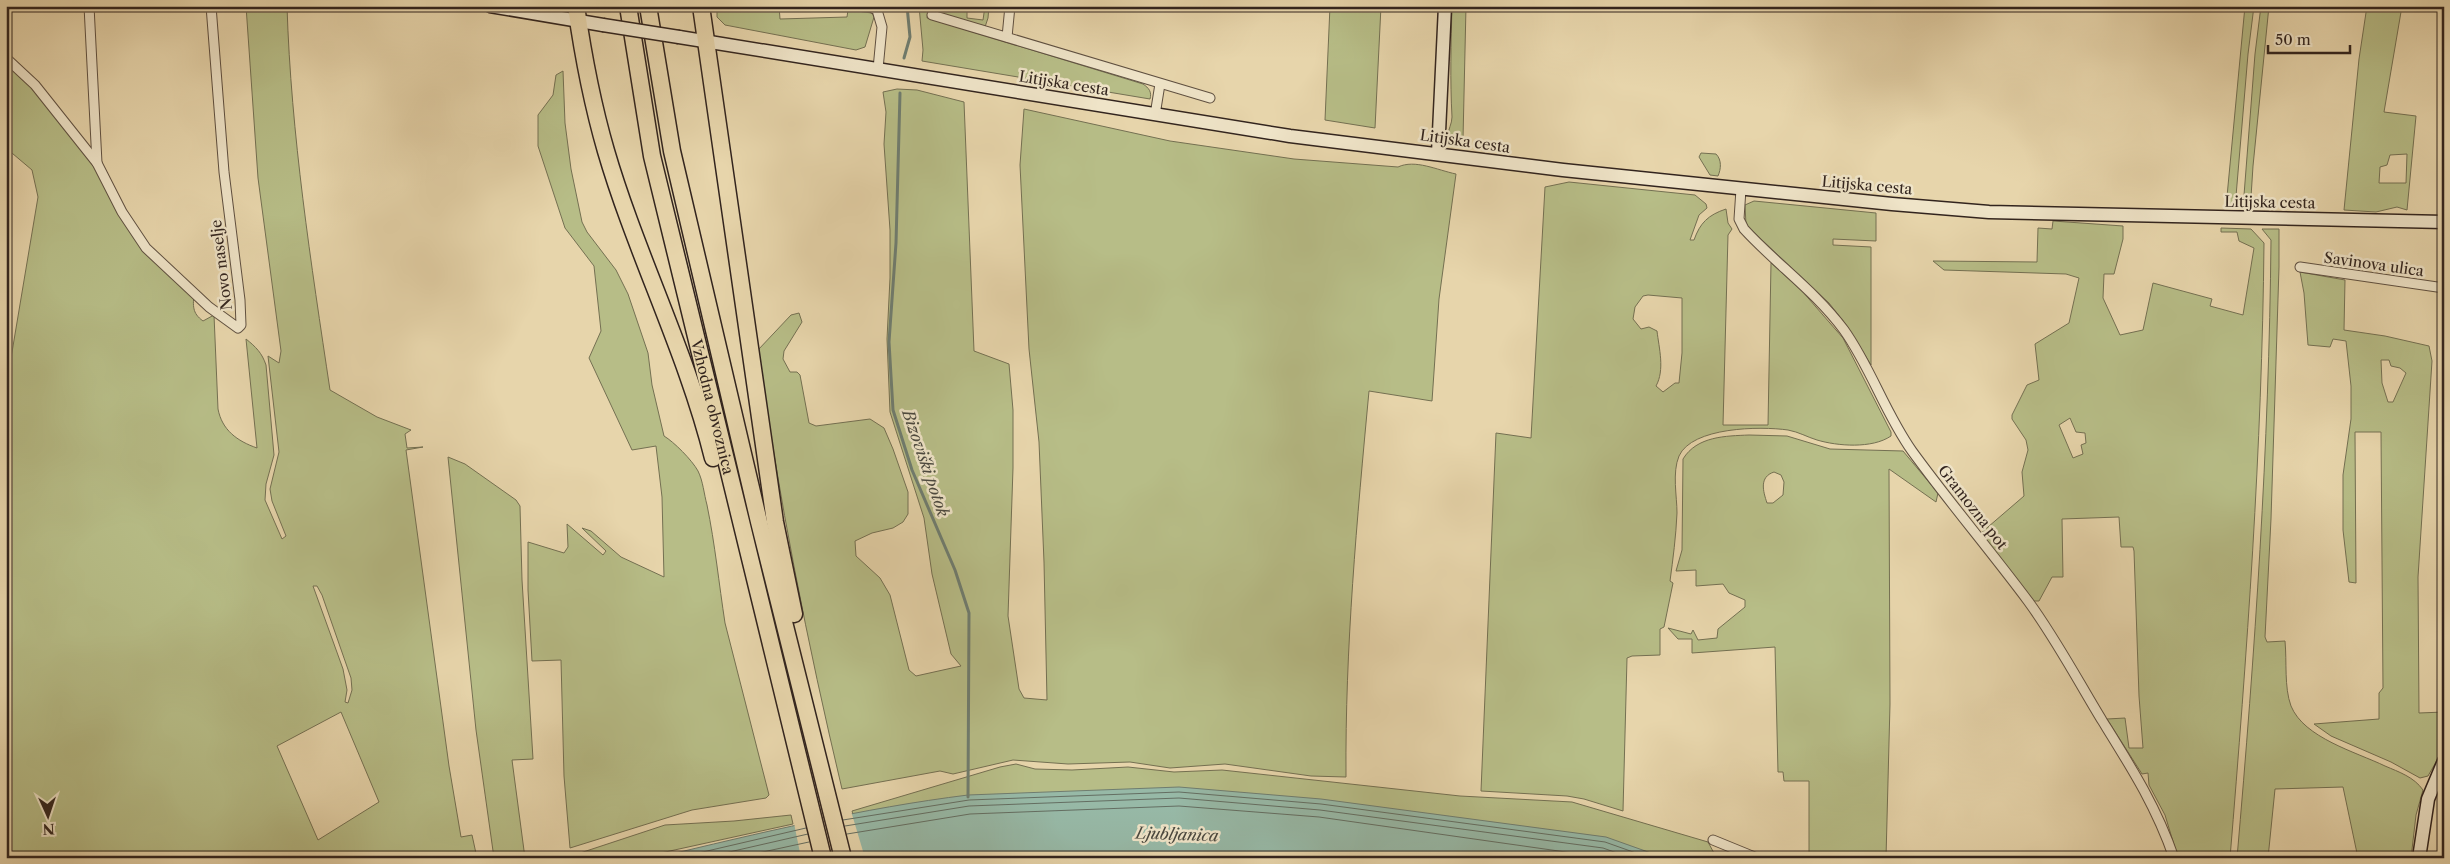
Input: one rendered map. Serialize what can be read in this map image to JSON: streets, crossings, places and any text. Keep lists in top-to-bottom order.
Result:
{
  "streets": {
    "highway": ["Vzhodna obvoznica"],
    "main road": ["Litijska cesta"],
    "street": ["Savinova ulica", "Novo naselje", "Gramozna pot"]
  },
  "crossings": [
    ["Litijska cesta", "Gramozna pot"]
  ],
  "water": ["Bizoviški potok", "Ljubljanica"],
  "scale_bar": "50 m",
  "north": "bottom"
}
